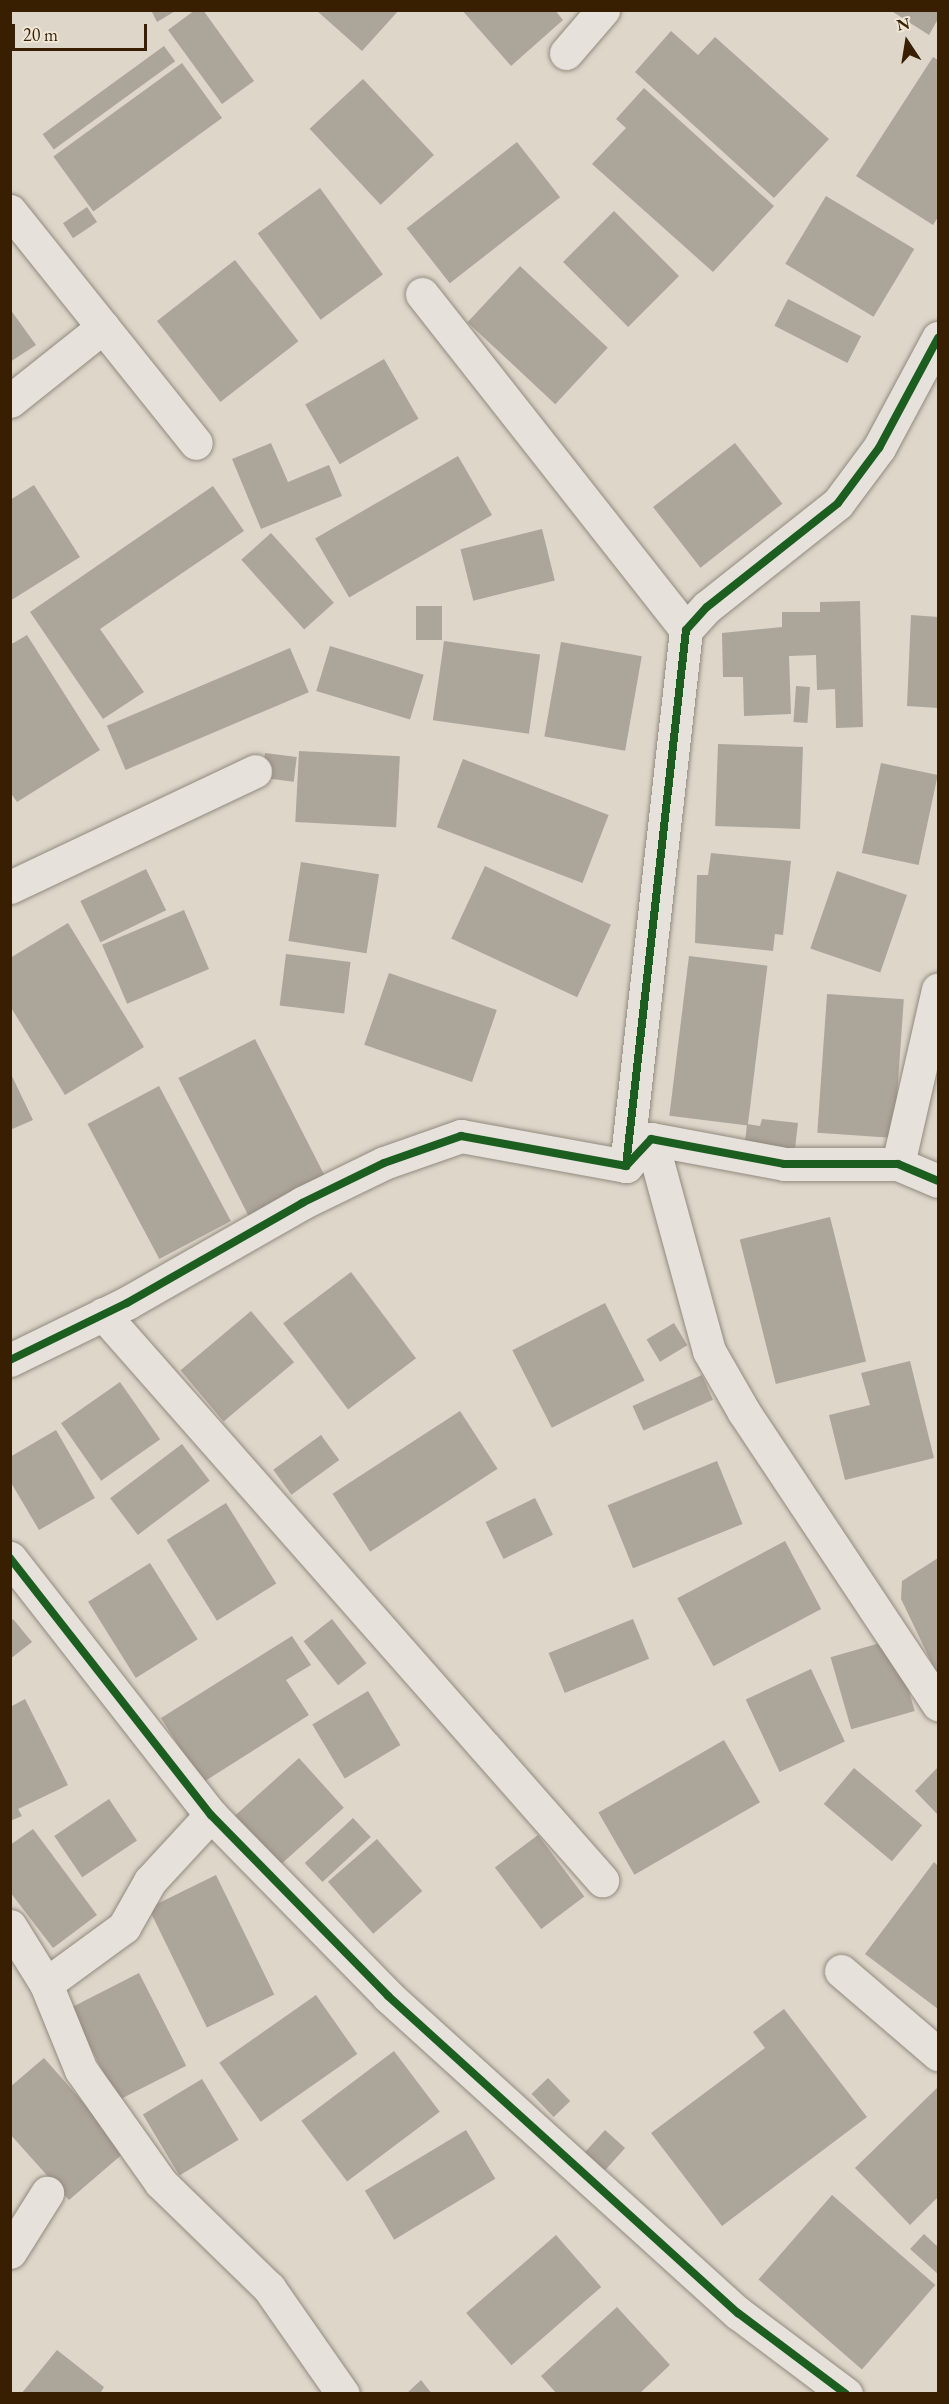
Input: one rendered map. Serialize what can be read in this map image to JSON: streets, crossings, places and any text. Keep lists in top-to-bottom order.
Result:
{
  "scale_bar": "20 m",
  "north": "top"
}
